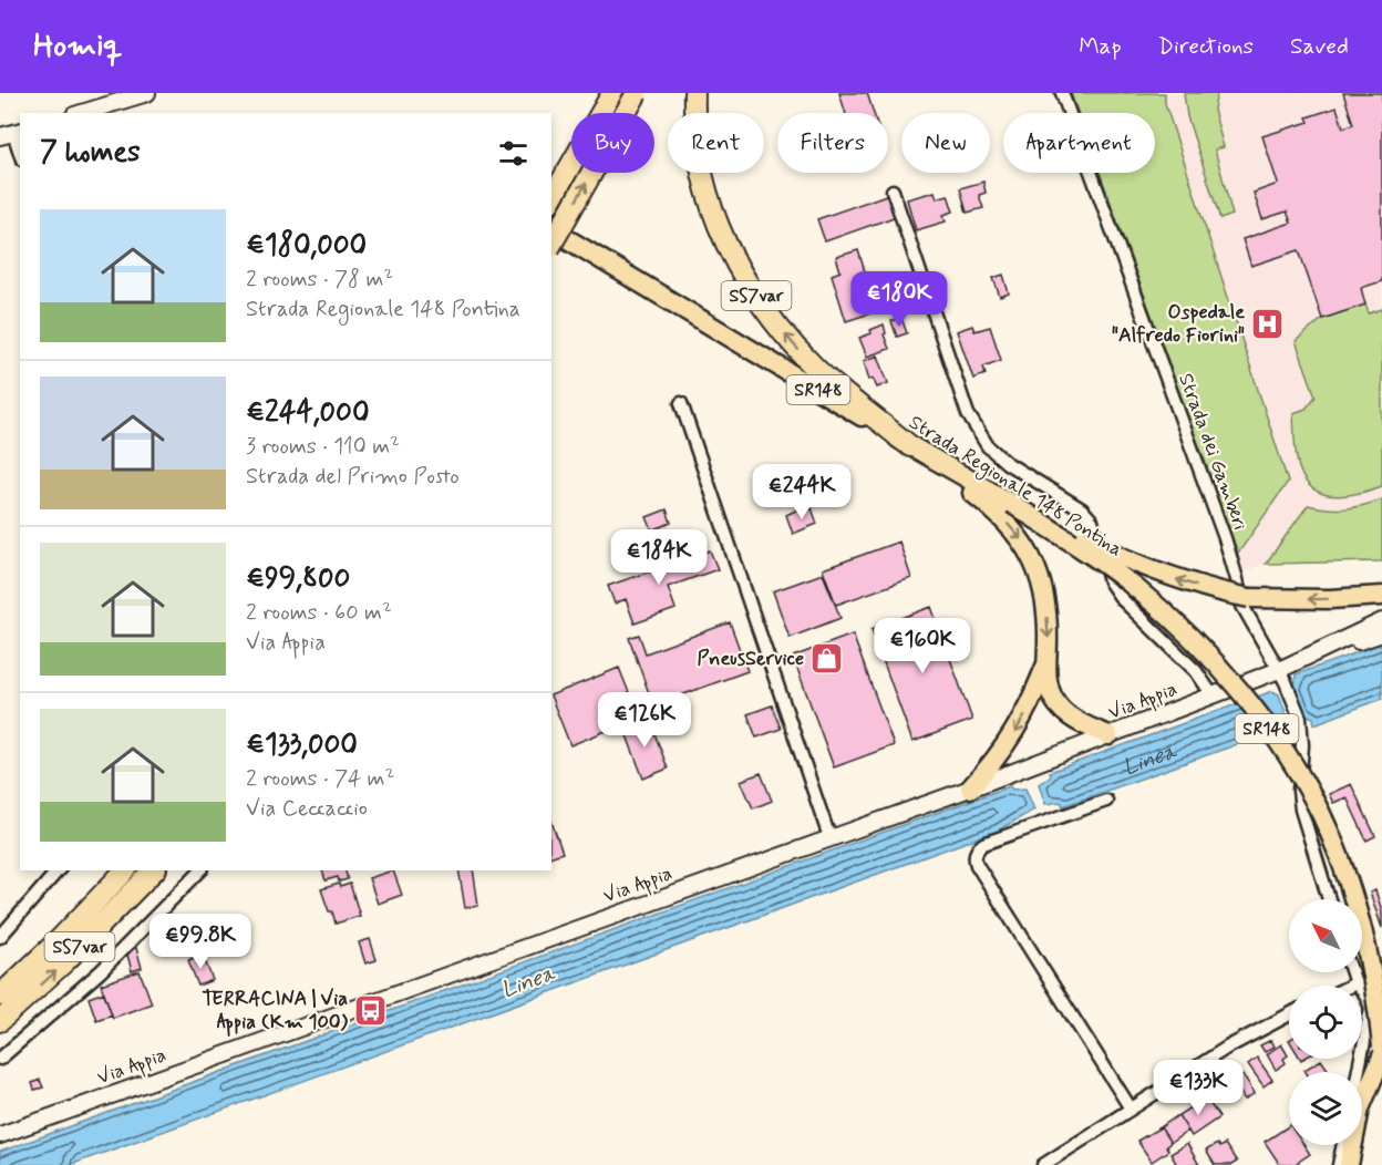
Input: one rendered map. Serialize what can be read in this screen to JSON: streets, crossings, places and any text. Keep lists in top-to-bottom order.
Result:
{
  "streets": {
    "highway": ["SS7var"],
    "main road": ["SR148", "Strada Regionale 148 Pontina", "Via Appia"],
    "street": ["Strada dei Gamberi"]
  },
  "crossings": [
    ["SS7var", "SR148"],
    ["SS7var", "Strada Regionale 148 Pontina"],
    ["SR148", "Strada Regionale 148 Pontina"],
    ["SR148", "Via Appia"],
    ["Strada dei Gamberi", "Via Appia"]
  ],
  "water": ["Linea"],
  "places": {
    "hospital": ["Ospedale \"Alfredo Fiorini\""],
    "shop": ["PneusService"],
    "bus stop": ["TERRACINA | Via Appia (Km 100)"]
  },
  "north": "top left",
  "page": {
    "header": "Homiq",
    "nav": ["Map", "Directions", "Saved"],
    "chip": [
      "Buy",
      "Rent",
      "Filters",
      "New",
      "Apartment"
    ],
    "heading": "7 homes",
    "list": [
      {
        "name": "€180,000",
        "note": "2 rooms · 78 m² · Strada Regionale 148 Pontina"
      },
      {
        "name": "€244,000",
        "note": "3 rooms · 110 m² · Strada del Primo Posto"
      },
      {
        "name": "€99,800",
        "note": "2 rooms · 60 m² · Via Appia"
      },
      {
        "name": "€133,000",
        "note": "2 rooms · 74 m² · Via Ceccaccio"
      }
    ],
    "price": [
      "€180K",
      "€244K",
      "€184K",
      "€160K",
      "€126K",
      "€99.8K",
      "€133K"
    ]
  }
}
